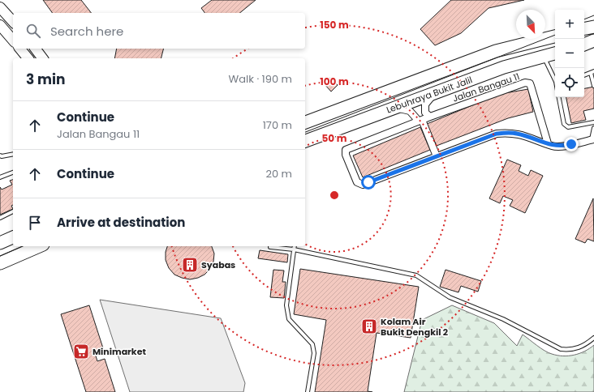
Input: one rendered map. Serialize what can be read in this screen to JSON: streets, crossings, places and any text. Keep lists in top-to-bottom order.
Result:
{
  "streets": {
    "highway": ["Lebuhraya Bukit Jalil"],
    "street": ["Jalan Bangau 11"]
  },
  "places": {
    "building": ["Syabas", "Kolam Air Bukit Dengkil 2"],
    "supermarket": ["Minimarket"]
  },
  "north": "bottom right",
  "page": {
    "map_buttons": ["+", "−"],
    "search": "Search here",
    "heading": ["3 min", "Walk · 190 m"],
    "list": [
      ["Continue", "Jalan Bangau 11", "170 m"],
      ["Continue", "20 m"],
      "Arrive at destination"
    ]
  },
  "rings": ["150 m", "100 m", "50 m"]
}
